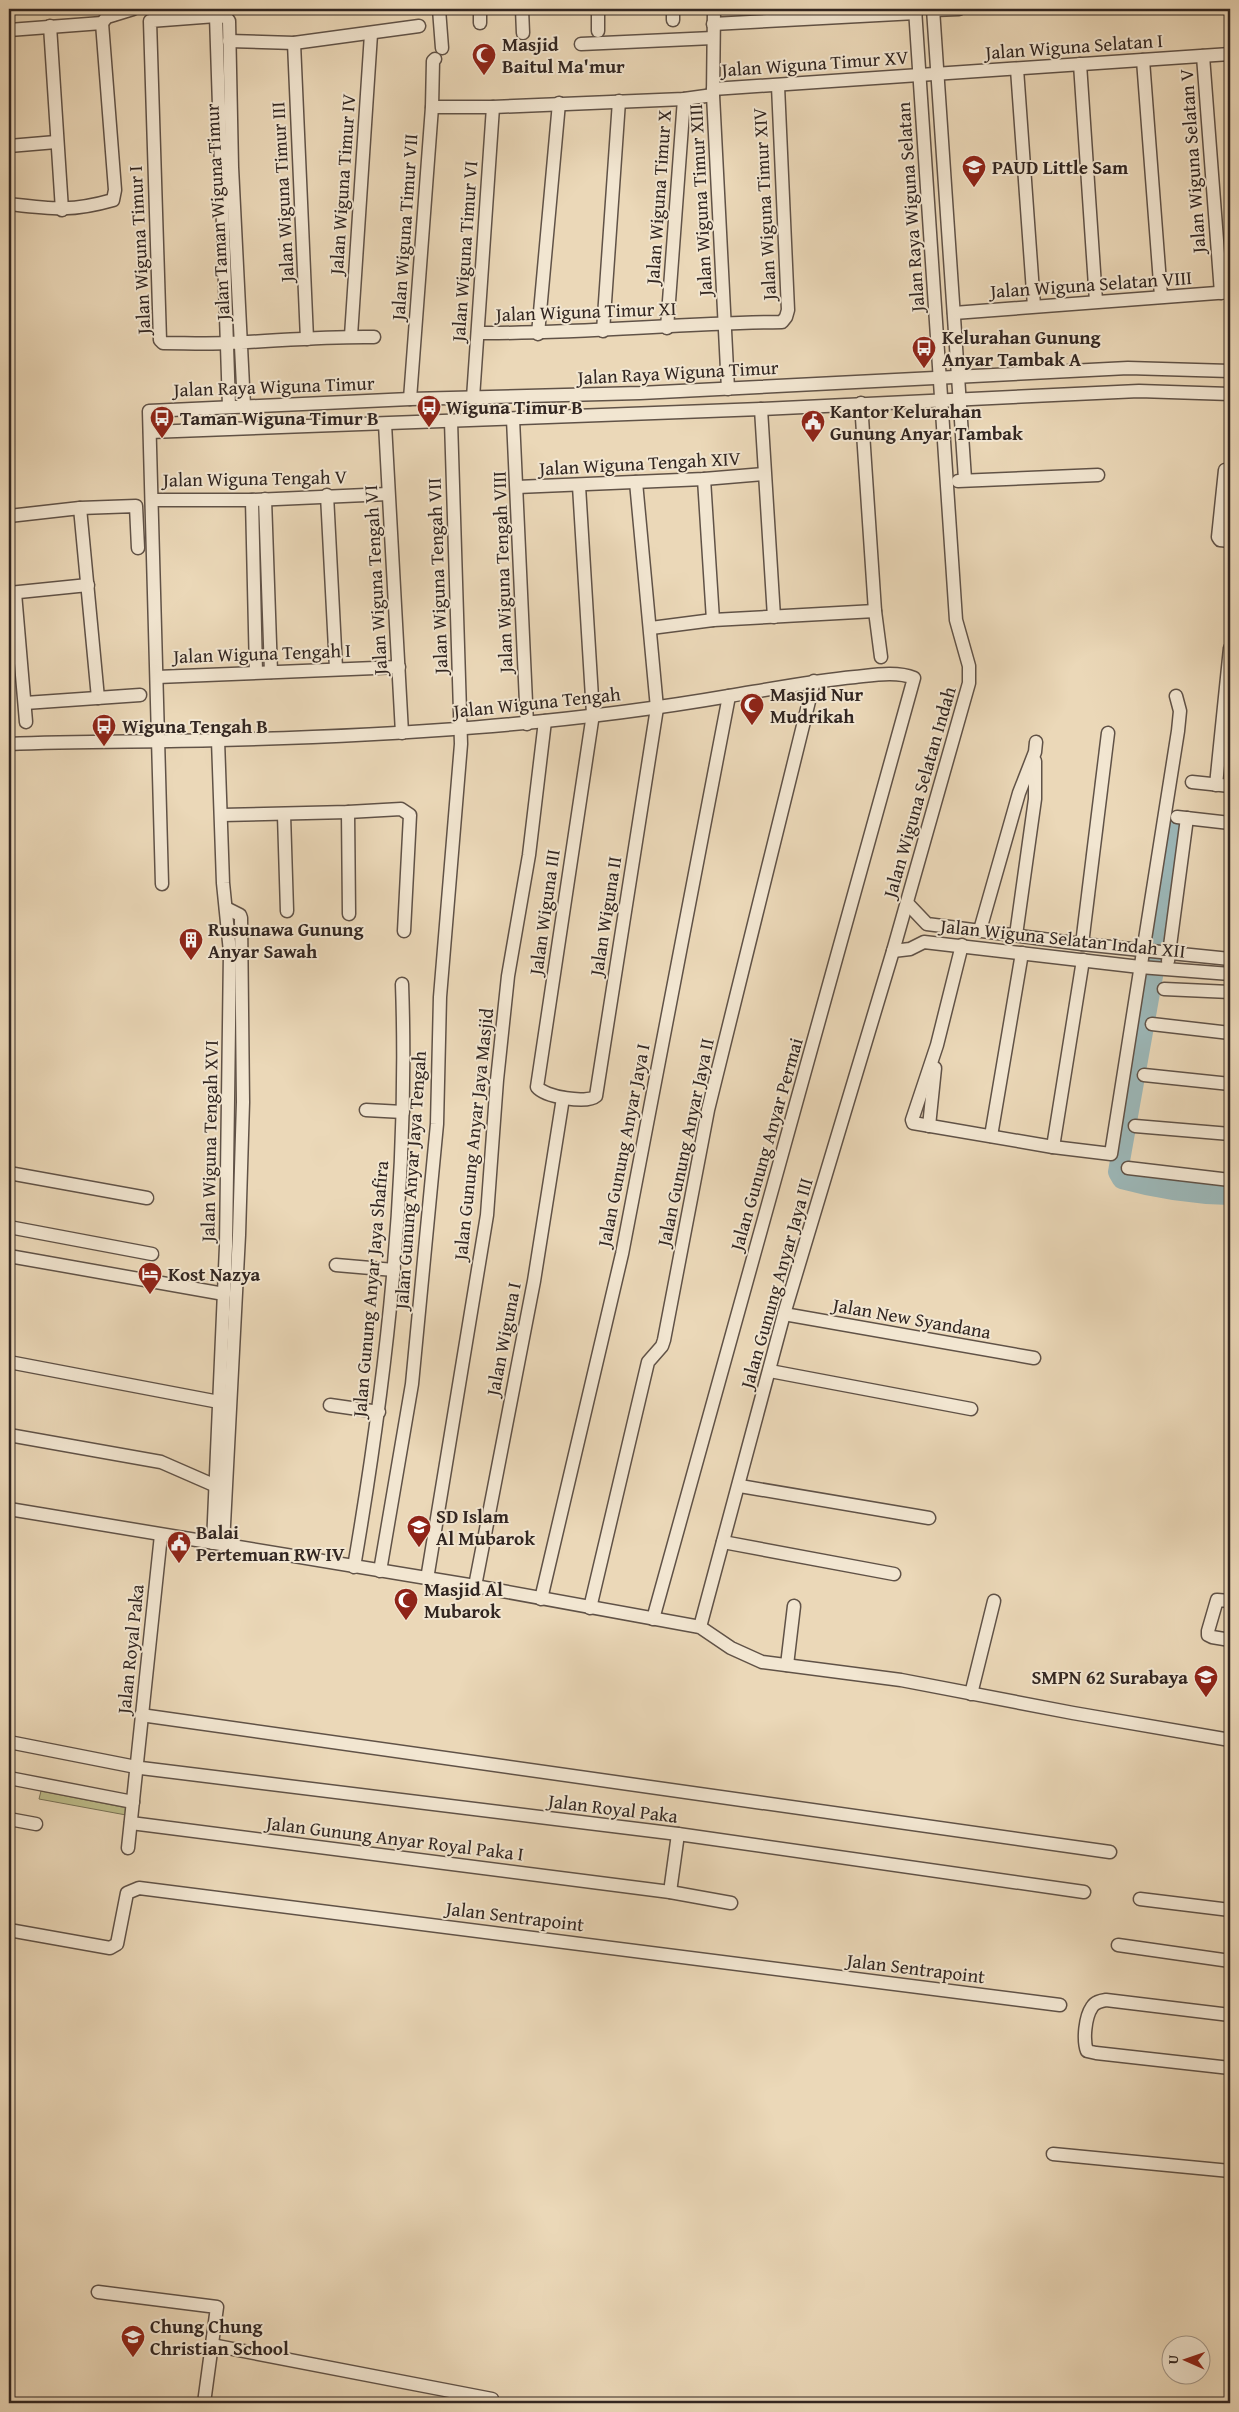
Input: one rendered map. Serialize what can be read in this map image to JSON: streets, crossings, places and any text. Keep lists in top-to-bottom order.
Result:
{
  "streets": {
    "street": [
      "Jalan Wiguna Selatan I",
      "Jalan Wiguna Timur XV",
      "Jalan Wiguna Selatan V",
      "Jalan Wiguna Timur IV",
      "Jalan Wiguna Timur III",
      "Jalan Wiguna Timur X",
      "Jalan Wiguna Timur XIII",
      "Jalan Wiguna Timur XIV",
      "Jalan Raya Wiguna Selatan",
      "Jalan Taman Wiguna Timur",
      "Jalan Wiguna Timur VII",
      "Jalan Wiguna Timur I",
      "Jalan Wiguna Timur VI",
      "Jalan Wiguna Selatan VIII",
      "Jalan Wiguna Timur XI",
      "Jalan Raya Wiguna Timur",
      "Jalan Wiguna Tengah XIV",
      "Jalan Wiguna Tengah V",
      "Jalan Wiguna Tengah VIII",
      "Jalan Wiguna Tengah VII",
      "Jalan Wiguna Tengah VI",
      "Jalan Wiguna Tengah I",
      "Jalan Wiguna Tengah",
      "Jalan Wiguna Selatan Indah",
      "Jalan Wiguna III",
      "Jalan Wiguna II",
      "Jalan Wiguna Selatan Indah XII",
      "Jalan Gunung Anyar Jaya Masjid",
      "Jalan Wiguna Tengah XVI",
      "Jalan Gunung Anyar Jaya II",
      "Jalan Gunung Anyar Permai",
      "Jalan Gunung Anyar Jaya I",
      "Jalan Gunung Anyar Jaya Tengah",
      "Jalan Gunung Anyar Jaya III",
      "Jalan Gunung Anyar Jaya Shafira",
      "Jalan New Syandana",
      "Jalan Wiguna I",
      "Jalan Royal Paka",
      "Jalan Gunung Anyar Royal Paka I",
      "Jalan Sentrapoint"
    ]
  },
  "crossings": [
    ["Jalan Wiguna Selatan I", "Jalan Wiguna Timur XV"],
    ["Jalan Wiguna Selatan I", "Jalan Wiguna Selatan V"],
    ["Jalan Wiguna Selatan I", "Jalan Raya Wiguna Selatan"],
    ["Jalan Wiguna Timur XV", "Jalan Wiguna Timur X"],
    ["Jalan Wiguna Timur XV", "Jalan Wiguna Timur XIII"],
    ["Jalan Wiguna Timur XV", "Jalan Wiguna Timur XIV"],
    ["Jalan Wiguna Timur XV", "Jalan Raya Wiguna Selatan"],
    ["Jalan Wiguna Timur XV", "Jalan Wiguna Timur VII"],
    ["Jalan Wiguna Timur XV", "Jalan Wiguna Timur VI"],
    ["Jalan Wiguna Selatan V", "Jalan Wiguna Selatan VIII"],
    ["Jalan Wiguna Timur IV", "Jalan Wiguna Timur I"],
    ["Jalan Wiguna Timur III", "Jalan Wiguna Timur I"],
    ["Jalan Wiguna Timur X", "Jalan Wiguna Timur XI"],
    ["Jalan Wiguna Timur XIII", "Jalan Wiguna Timur XIV"],
    ["Jalan Wiguna Timur XIII", "Jalan Wiguna Timur XI"],
    ["Jalan Wiguna Timur XIII", "Jalan Raya Wiguna Timur"],
    ["Jalan Wiguna Timur XIV", "Jalan Wiguna Timur XI"],
    ["Jalan Raya Wiguna Selatan", "Jalan Wiguna Selatan VIII"],
    ["Jalan Raya Wiguna Selatan", "Jalan Raya Wiguna Timur"],
    ["Jalan Raya Wiguna Selatan", "Jalan Wiguna Selatan Indah"],
    ["Jalan Taman Wiguna Timur", "Jalan Wiguna Timur I"],
    ["Jalan Taman Wiguna Timur", "Jalan Raya Wiguna Timur"],
    ["Jalan Wiguna Timur VII", "Jalan Raya Wiguna Timur"],
    ["Jalan Wiguna Timur VI", "Jalan Wiguna Timur XI"],
    ["Jalan Wiguna Timur VI", "Jalan Raya Wiguna Timur"],
    ["Jalan Raya Wiguna Timur", "Jalan Wiguna Tengah V"],
    ["Jalan Raya Wiguna Timur", "Jalan Wiguna Tengah VIII"],
    ["Jalan Raya Wiguna Timur", "Jalan Wiguna Tengah VII"],
    ["Jalan Raya Wiguna Timur", "Jalan Wiguna Tengah VI"],
    ["Jalan Raya Wiguna Timur", "Jalan Wiguna Tengah I"],
    ["Jalan Raya Wiguna Timur", "Jalan Wiguna Tengah"],
    ["Jalan Wiguna Tengah XIV", "Jalan Wiguna Tengah VIII"],
    ["Jalan Wiguna Tengah V", "Jalan Wiguna Tengah VI"],
    ["Jalan Wiguna Tengah VIII", "Jalan Wiguna Tengah"],
    ["Jalan Wiguna Tengah VII", "Jalan Wiguna Tengah"],
    ["Jalan Wiguna Tengah VII", "Jalan Gunung Anyar Jaya Tengah"],
    ["Jalan Wiguna Tengah VI", "Jalan Wiguna Tengah I"],
    ["Jalan Wiguna Tengah VI", "Jalan Wiguna Tengah"],
    ["Jalan Wiguna Tengah", "Jalan Wiguna III"],
    ["Jalan Wiguna Tengah", "Jalan Wiguna II"],
    ["Jalan Wiguna Tengah", "Jalan Gunung Anyar Jaya Masjid"],
    ["Jalan Wiguna Tengah", "Jalan Wiguna Tengah XVI"],
    ["Jalan Wiguna Tengah", "Jalan Gunung Anyar Jaya II"],
    ["Jalan Wiguna Tengah", "Jalan Gunung Anyar Permai"],
    ["Jalan Wiguna Tengah", "Jalan Gunung Anyar Jaya I"],
    ["Jalan Wiguna Tengah", "Jalan Gunung Anyar Jaya Tengah"],
    ["Jalan Wiguna Selatan Indah", "Jalan Wiguna Selatan Indah XII"],
    ["Jalan Wiguna Selatan Indah", "Jalan Gunung Anyar Jaya III"],
    ["Jalan Wiguna III", "Jalan Wiguna II"],
    ["Jalan Wiguna III", "Jalan Wiguna I"],
    ["Jalan Wiguna II", "Jalan Wiguna I"],
    ["Jalan Wiguna Selatan Indah XII", "Jalan Gunung Anyar Jaya III"],
    ["Jalan Gunung Anyar Jaya III", "Jalan New Syandana"],
    ["Jalan Royal Paka", "Jalan Gunung Anyar Royal Paka I"]
  ],
  "places": {
    "mosque": ["Masjid Baitul Ma'mur", "Masjid Nur Mudrikah", "Masjid Al Mubarok"],
    "school or university": [
      "PAUD Little Sam",
      "SD Islam Al Mubarok",
      "SMPN 62 Surabaya",
      "Chung Chung Christian School"
    ],
    "bus stop": [
      "Kelurahan Gunung Anyar Tambak A",
      "Wiguna Timur B",
      "Taman Wiguna Timur B",
      "Wiguna Tengah B"
    ],
    "public building": ["Kantor Kelurahan Gunung Anyar Tambak", "Balai Pertemuan RW IV"],
    "building": ["Rusunawa Gunung Anyar Sawah"],
    "hotel": ["Kost Nazya"]
  },
  "north": "left"
}
